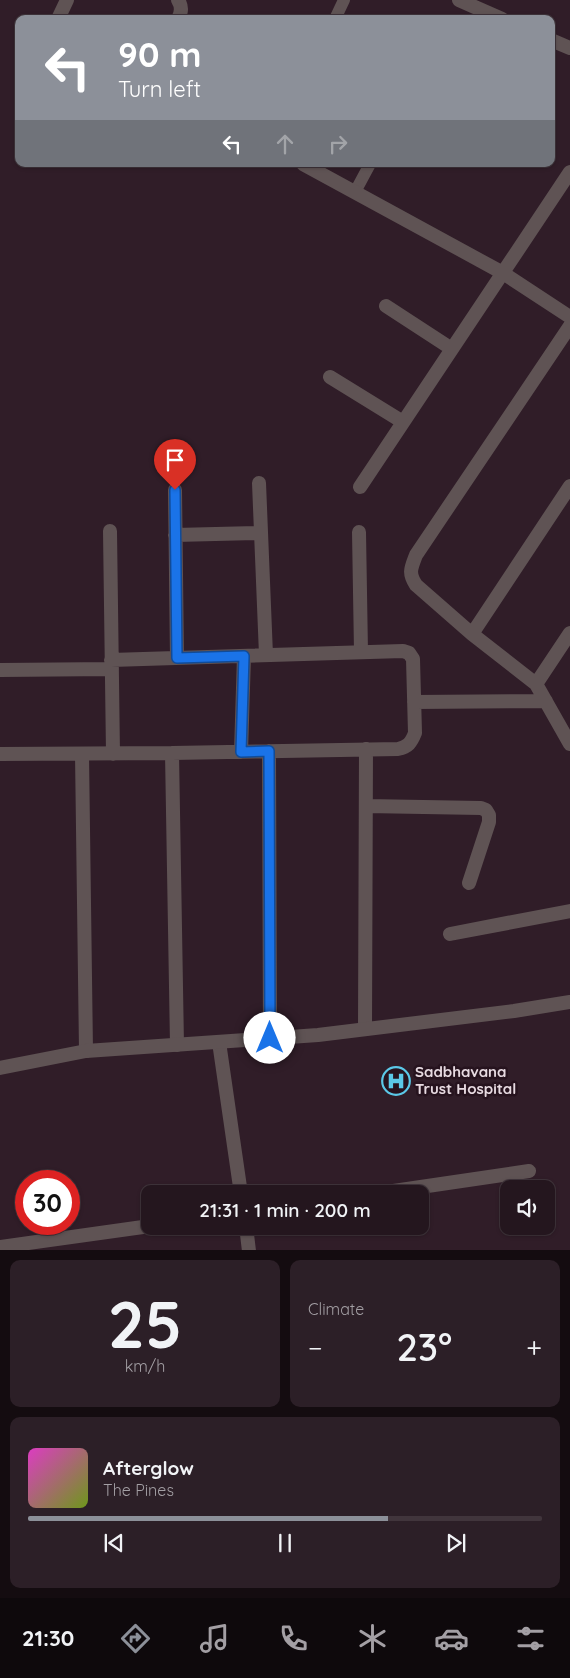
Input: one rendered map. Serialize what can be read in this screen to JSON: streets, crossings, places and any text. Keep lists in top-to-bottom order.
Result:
{
  "places": {
    "hospital": ["Sadbhavana Trust Hospital"]
  },
  "page": {
    "turn": ["90 m", "Turn left"],
    "limit": "30",
    "trip": "21:31 · 1 min · 200 m",
    "tile": [
      ["25", "km/h"],
      "Climate"
    ],
    "heat": ["−", "23°", "+"],
    "song": ["Afterglow", "The Pines"],
    "tabs": "21:30"
  }
}
